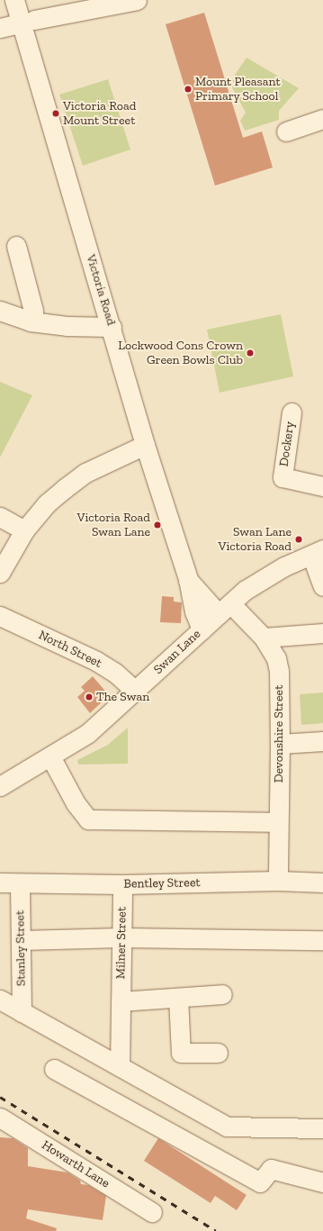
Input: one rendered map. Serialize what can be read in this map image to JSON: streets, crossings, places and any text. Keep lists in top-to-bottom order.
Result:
{
  "streets": {
    "street": [
      "Victoria Road",
      "Dockery",
      "North Street",
      "Swan Lane",
      "Devonshire Street",
      "Bentley Street",
      "Milner Street",
      "Stanley Street",
      "Howarth Lane"
    ]
  },
  "crossings": [
    ["Victoria Road", "Swan Lane"],
    ["Victoria Road", "Devonshire Street"],
    ["North Street", "Swan Lane"],
    ["Swan Lane", "Devonshire Street"],
    ["Devonshire Street", "Bentley Street"],
    ["Bentley Street", "Milner Street"],
    ["Bentley Street", "Stanley Street"]
  ],
  "places": [
    "Mount Pleasant Primary School",
    "Victoria Road Mount Street",
    "Lockwood Cons Crown Green Bowls Club",
    "Victoria Road Swan Lane",
    "Swan Lane Victoria Road",
    "The Swan"
  ]
}
